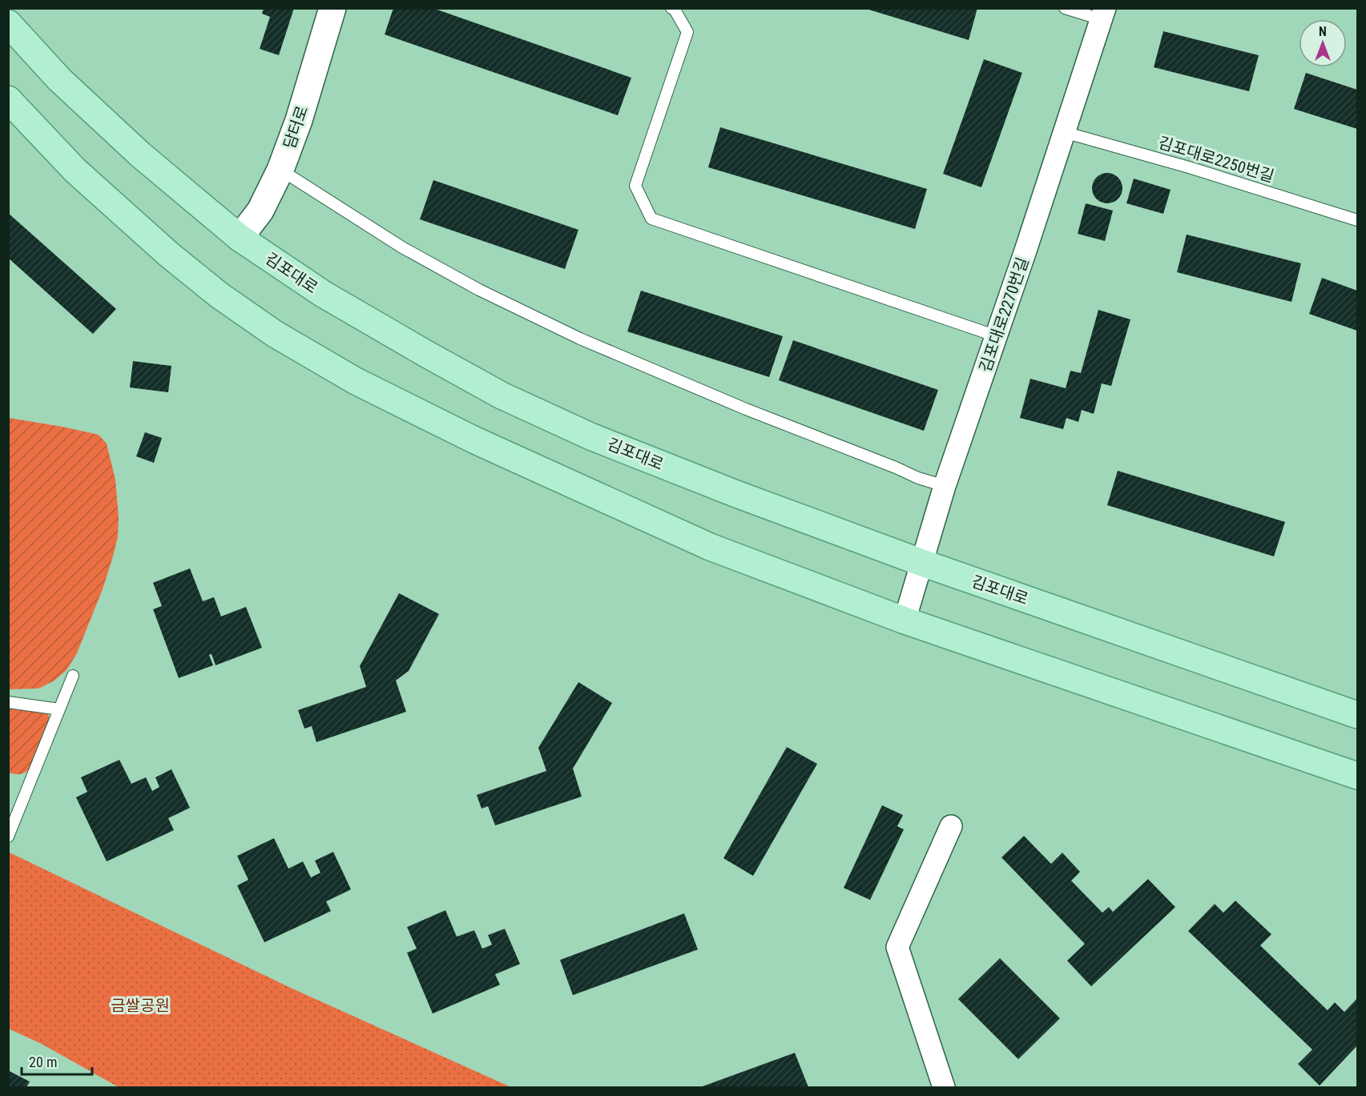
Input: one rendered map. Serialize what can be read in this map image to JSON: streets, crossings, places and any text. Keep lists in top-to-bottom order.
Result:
{
  "streets": {
    "main road": ["김포대로"],
    "street": ["담터로", "김포대로2270번길"],
    "lane": ["김포대로2250번길"]
  },
  "crossings": [
    ["담터로", "김포대로"],
    ["김포대로2250번길", "김포대로2270번길"],
    ["김포대로", "김포대로2270번길"]
  ],
  "parks": ["금쌀공원"],
  "scale_bar": "20 m",
  "north": "top"
}
